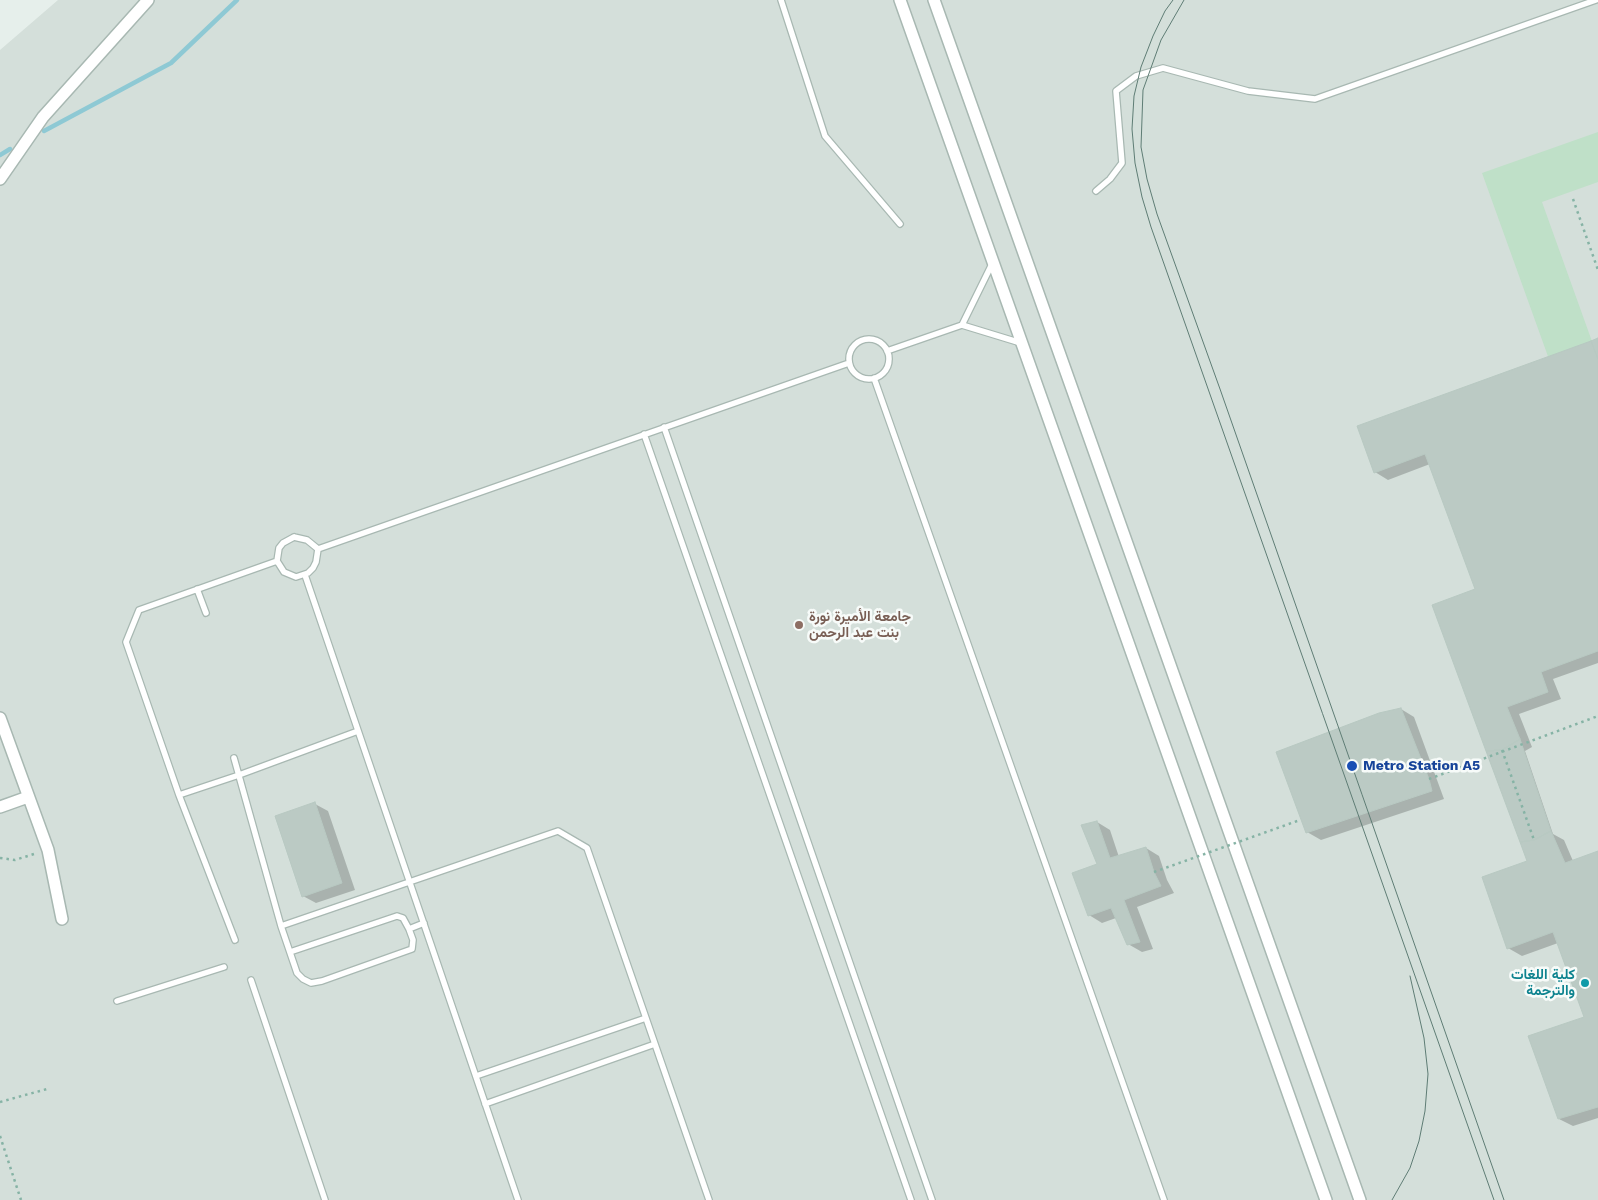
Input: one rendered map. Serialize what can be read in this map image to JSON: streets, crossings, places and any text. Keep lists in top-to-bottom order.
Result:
{
  "places": ["جامعة الأميرة نورة بنت عبد الرحمن", "Metro Station A5", "كلية اللغات والترجمة"]
}
